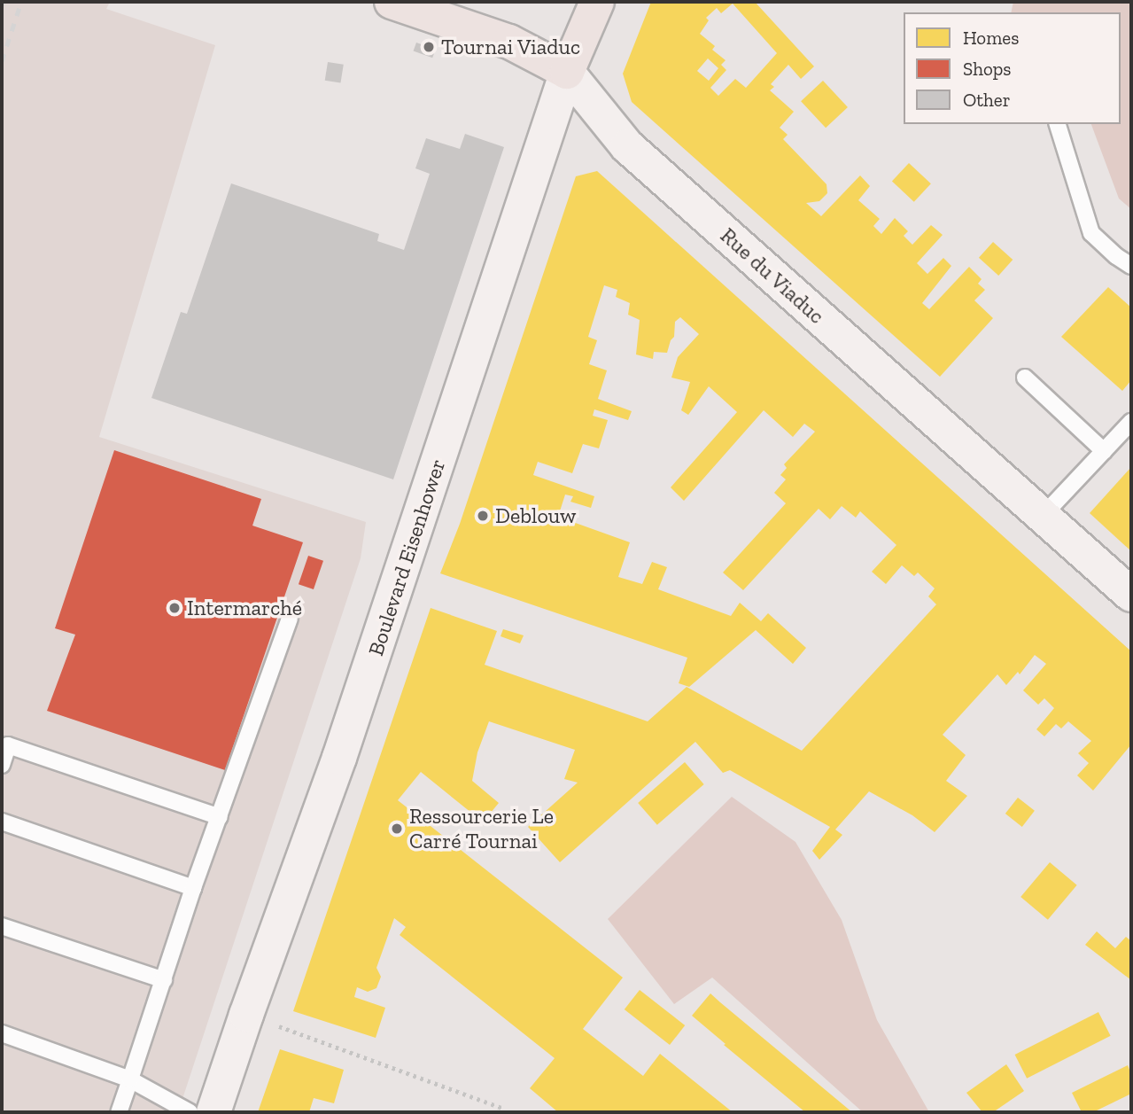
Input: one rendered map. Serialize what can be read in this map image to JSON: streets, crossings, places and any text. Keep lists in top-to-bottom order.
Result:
{
  "streets": {
    "main road": ["Rue du Viaduc", "Boulevard Eisenhower"]
  },
  "crossings": [
    ["Rue du Viaduc", "Boulevard Eisenhower"]
  ],
  "places": [
    "Tournai Viaduc",
    "Deblouw",
    "Intermarché",
    "Ressourcerie Le Carré Tournai"
  ],
  "legend": ["Homes", "Shops", "Other"]
}
